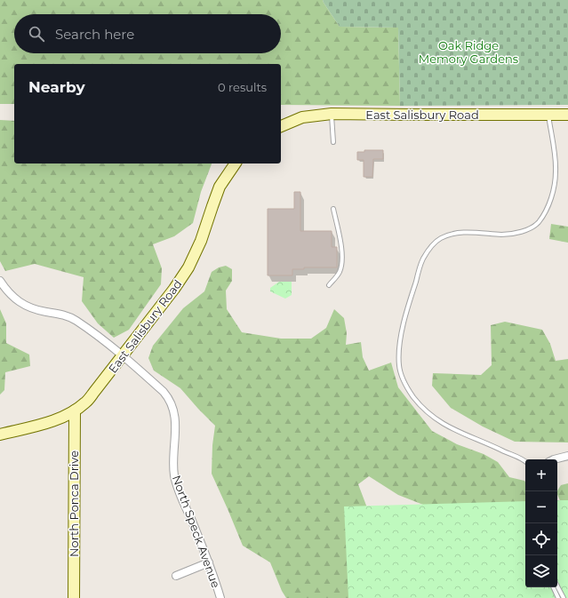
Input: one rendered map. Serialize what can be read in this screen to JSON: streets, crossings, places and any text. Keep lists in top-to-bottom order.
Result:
{
  "streets": {
    "street": ["East Salisbury Road", "North Ponca Drive", "North Speck Avenue"]
  },
  "crossings": [
    ["East Salisbury Road", "North Ponca Drive"],
    ["East Salisbury Road", "North Speck Avenue"]
  ],
  "parks": ["Oak Ridge Memory Gardens"],
  "page": {
    "search": "Search here",
    "heading": ["Nearby", "0 results"],
    "map_buttons": ["+", "−"]
  }
}
